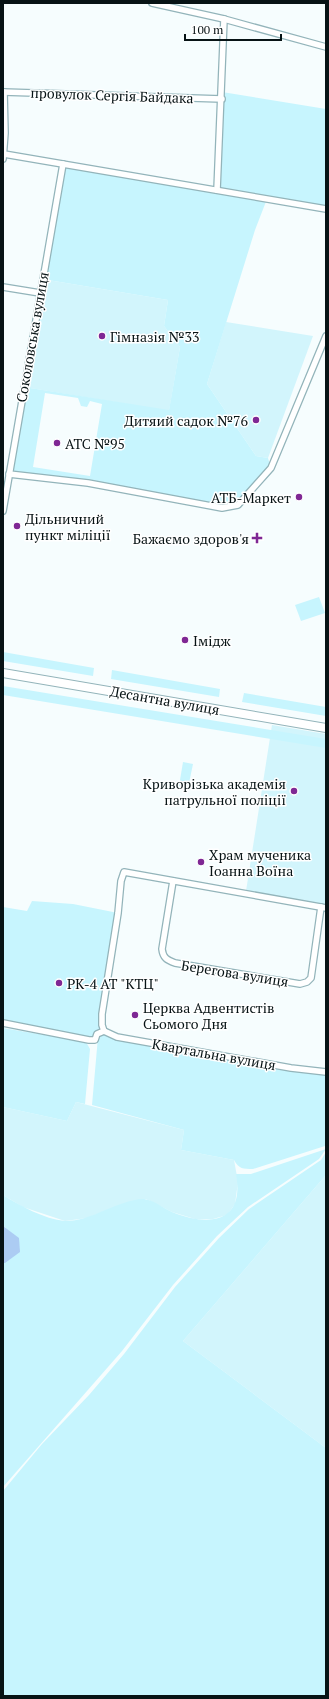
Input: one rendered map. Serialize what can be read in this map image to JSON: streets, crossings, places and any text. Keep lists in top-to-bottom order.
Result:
{
  "streets": {
    "main road": ["Десантна вулиця"],
    "street": [
      "провулок Сергія Байдака",
      "Соколовська вулиця",
      "Берегова вулиця",
      "Квартальна вулиця"
    ]
  },
  "crossings": [
    ["Берегова вулиця", "Квартальна вулиця"]
  ],
  "places": {
    "other": [
      "Гімназія №33",
      "Дитяий садок №76",
      "АТС №95",
      "АТБ-Маркет",
      "Дільничний пункт міліції",
      "Імідж",
      "Криворізька академія патрульної поліції",
      "Храм мученика Іоанна Воїна",
      "РК-4 АТ \"КТЦ\"",
      "Церква Адвентистів Сьомого Дня"
    ],
    "health": ["Бажаємо здоров'я"]
  },
  "scale_bar": "100 m"
}
